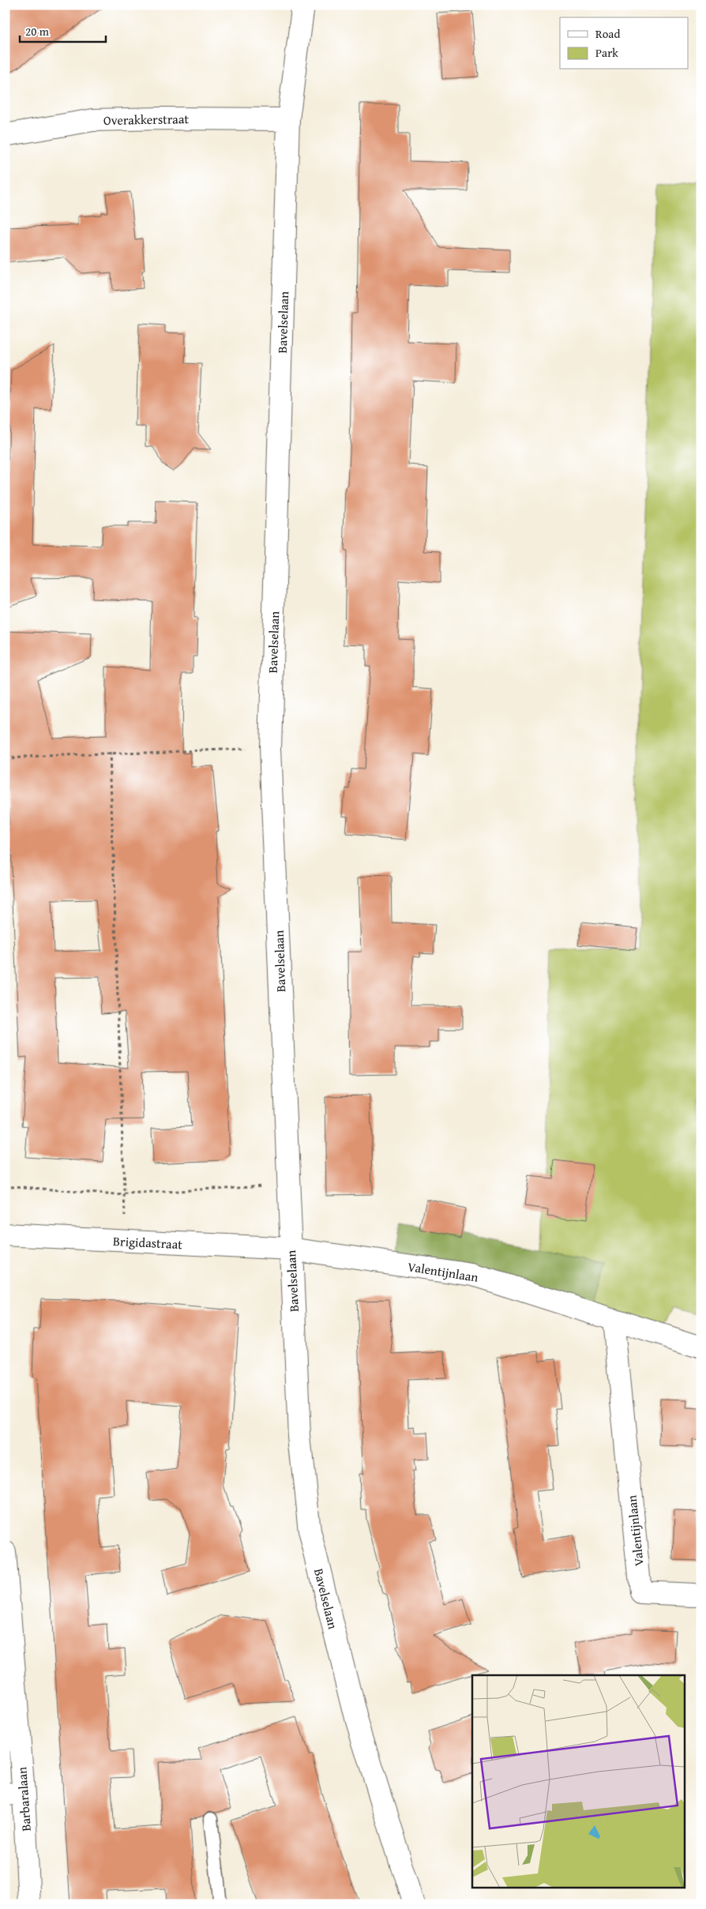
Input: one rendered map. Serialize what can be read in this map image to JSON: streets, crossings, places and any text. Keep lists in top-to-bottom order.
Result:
{
  "streets": {
    "street": [
      "Overakkerstraat",
      "Bavelselaan",
      "Brigidastraat",
      "Valentijnlaan",
      "Barbaralaan"
    ]
  },
  "crossings": [
    ["Overakkerstraat", "Bavelselaan"],
    ["Bavelselaan", "Brigidastraat"],
    ["Bavelselaan", "Valentijnlaan"],
    ["Brigidastraat", "Valentijnlaan"]
  ],
  "legend": ["Road", "Park"],
  "scale_bar": "20 m"
}
